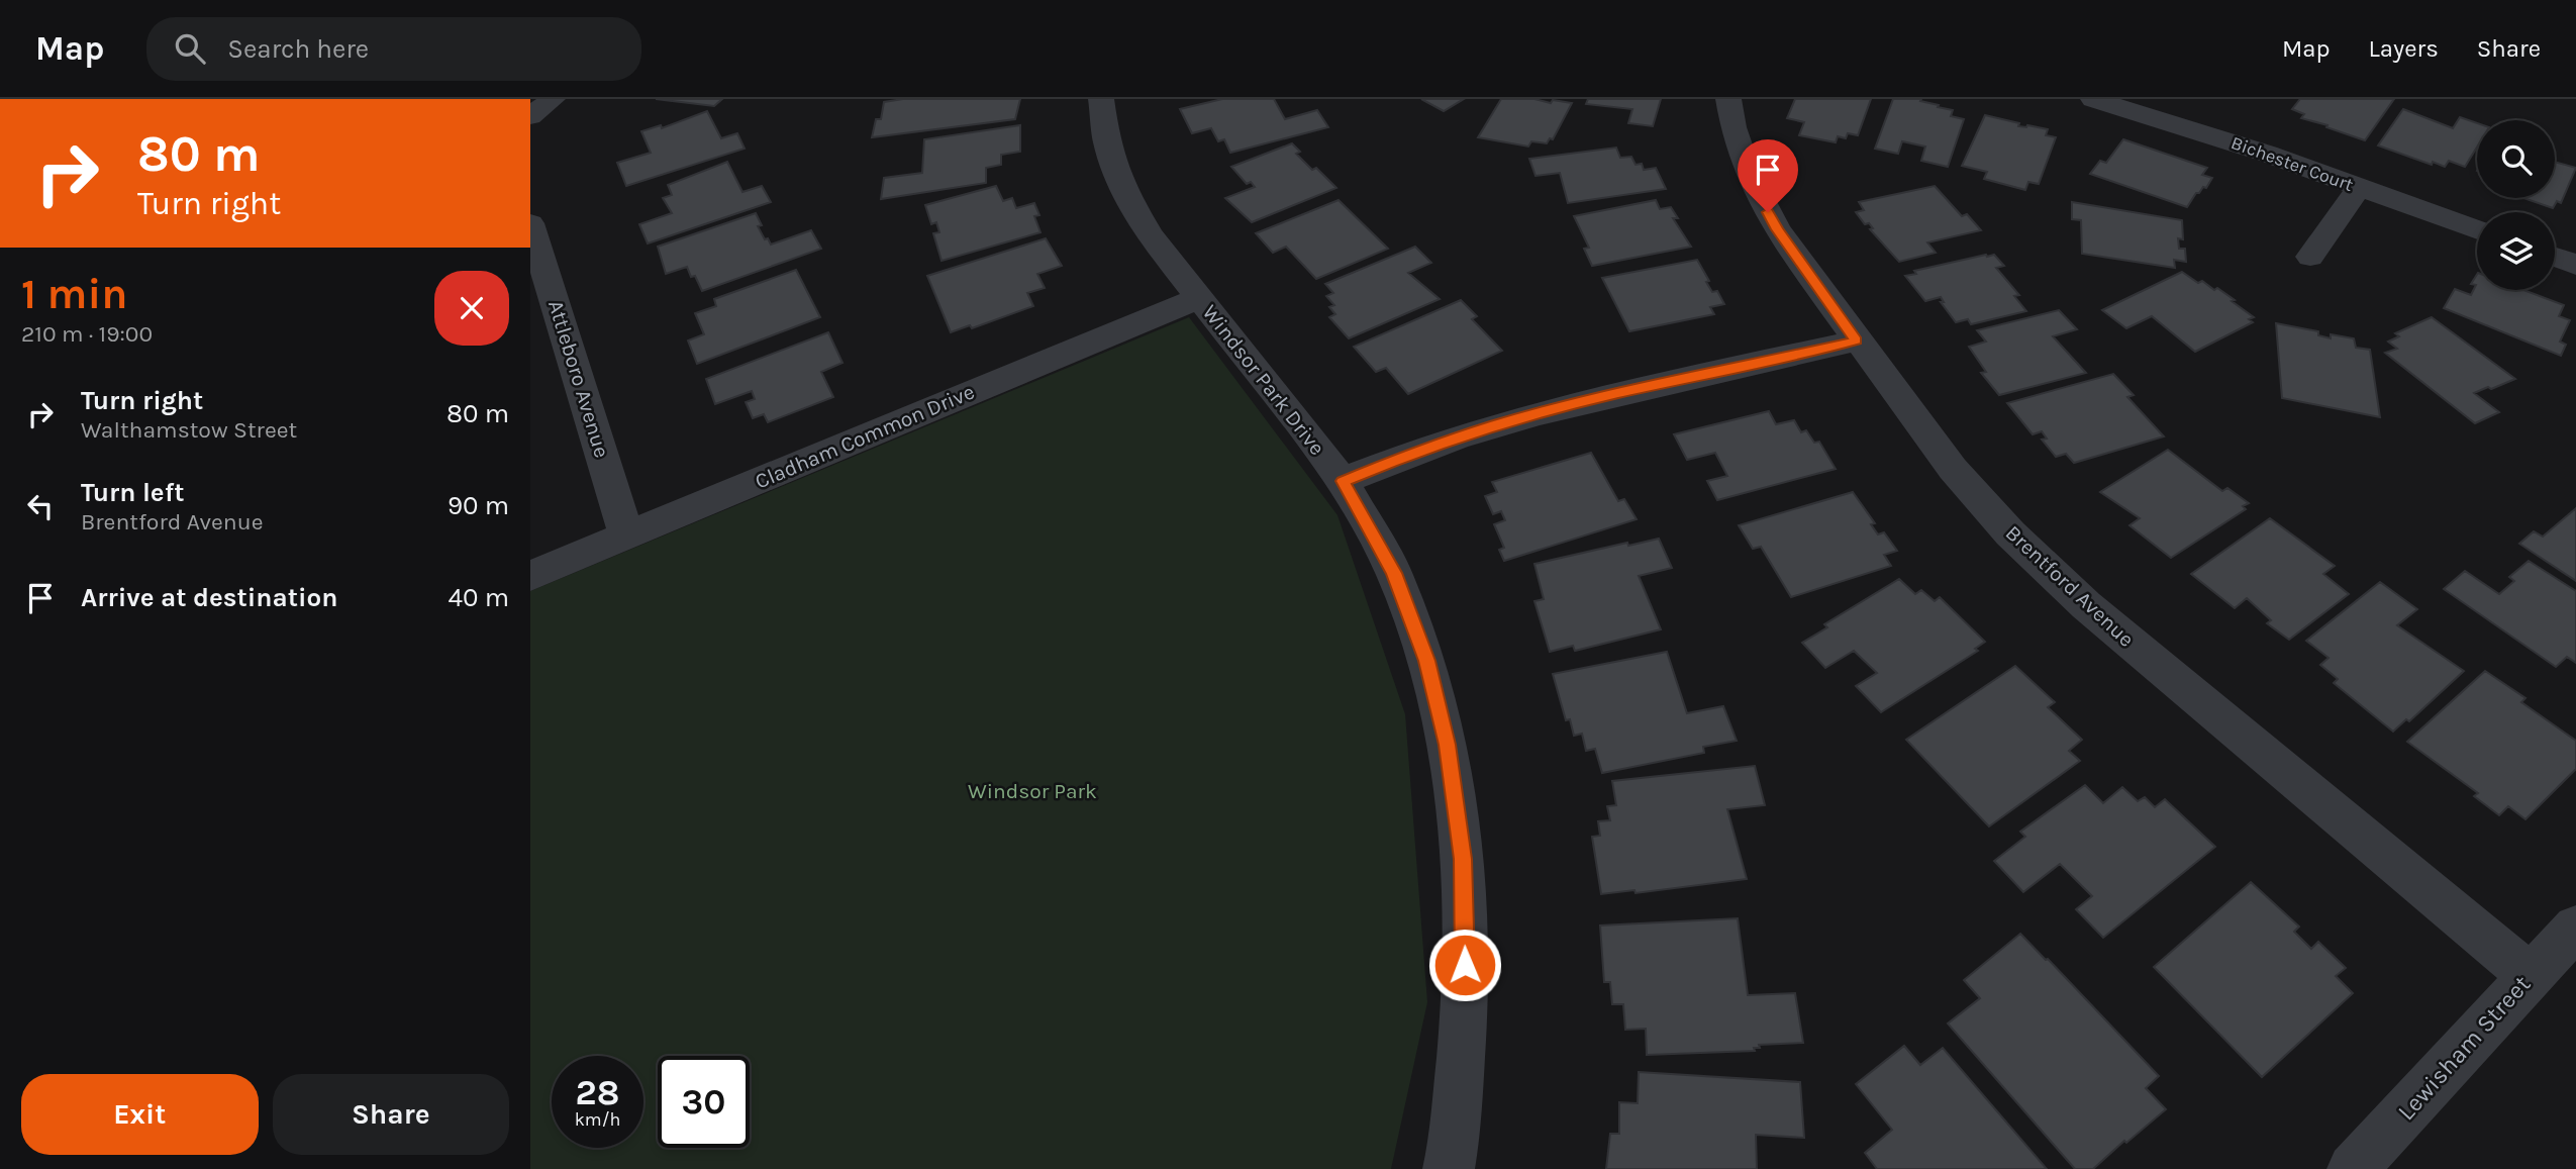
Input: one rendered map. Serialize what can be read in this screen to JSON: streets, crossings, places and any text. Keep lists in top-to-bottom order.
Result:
{
  "streets": {
    "street": [
      "Bichester Court",
      "Attleboro Avenue",
      "Windsor Park Drive",
      "Cladham Common Drive",
      "Brentford Avenue",
      "Lewisham Street"
    ]
  },
  "crossings": [
    ["Attleboro Avenue", "Cladham Common Drive"],
    ["Windsor Park Drive", "Cladham Common Drive"],
    ["Brentford Avenue", "Lewisham Street"]
  ],
  "parks": ["Windsor Park"],
  "page": {
    "header": "Map",
    "search": "Search here",
    "nav": ["Map", "Layers", "Share"],
    "turn": ["80 m", "Turn right"],
    "heading": ["1 min", "210 m · 19:00"],
    "list": [
      {
        "name": "Turn right",
        "note": "Walthamstow Street",
        "value": "80 m"
      },
      {
        "name": "Turn left",
        "note": "Brentford Avenue",
        "value": "90 m"
      },
      {
        "name": "Arrive at destination",
        "value": "40 m"
      }
    ],
    "speed": "28 km/h",
    "limit": "30",
    "buttons": ["Exit", "Share"]
  }
}
